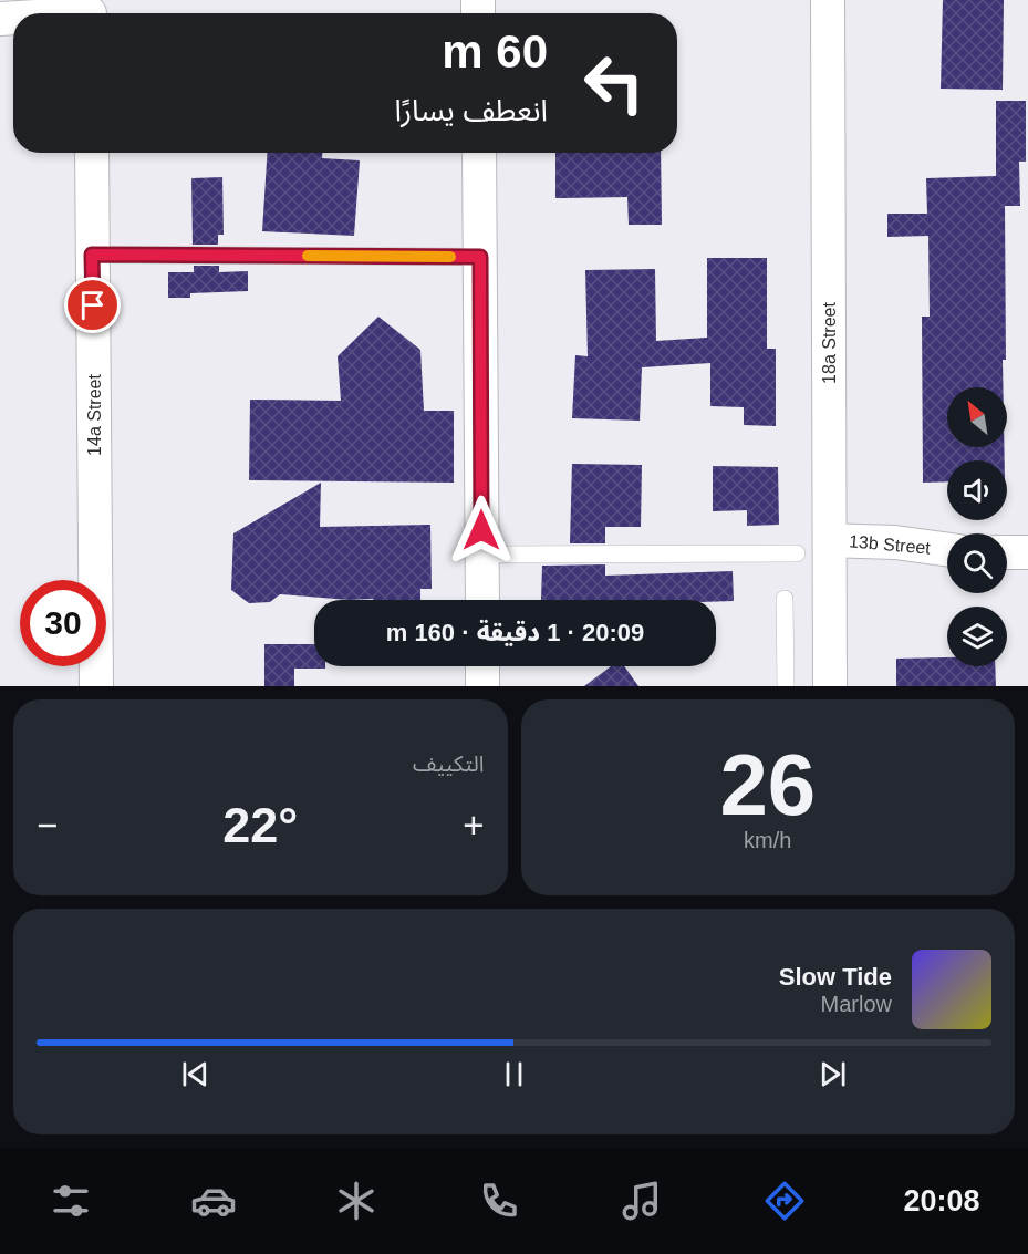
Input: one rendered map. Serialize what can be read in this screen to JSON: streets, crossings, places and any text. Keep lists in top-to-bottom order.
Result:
{
  "streets": {
    "street": ["18a Street", "14a Street", "13b Street"]
  },
  "crossings": [
    ["18a Street", "13b Street"]
  ],
  "north": "top left",
  "page": {
    "turn": ["60 m", "انعطف يسارًا"],
    "limit": "30",
    "trip": "20:09 · 1 دقيقة · 160 m",
    "tile": [
      ["26", "km/h"],
      "التكييف"
    ],
    "heat": ["−", "22°", "+"],
    "song": ["Slow Tide", "Marlow"],
    "tabs": "20:08"
  }
}
